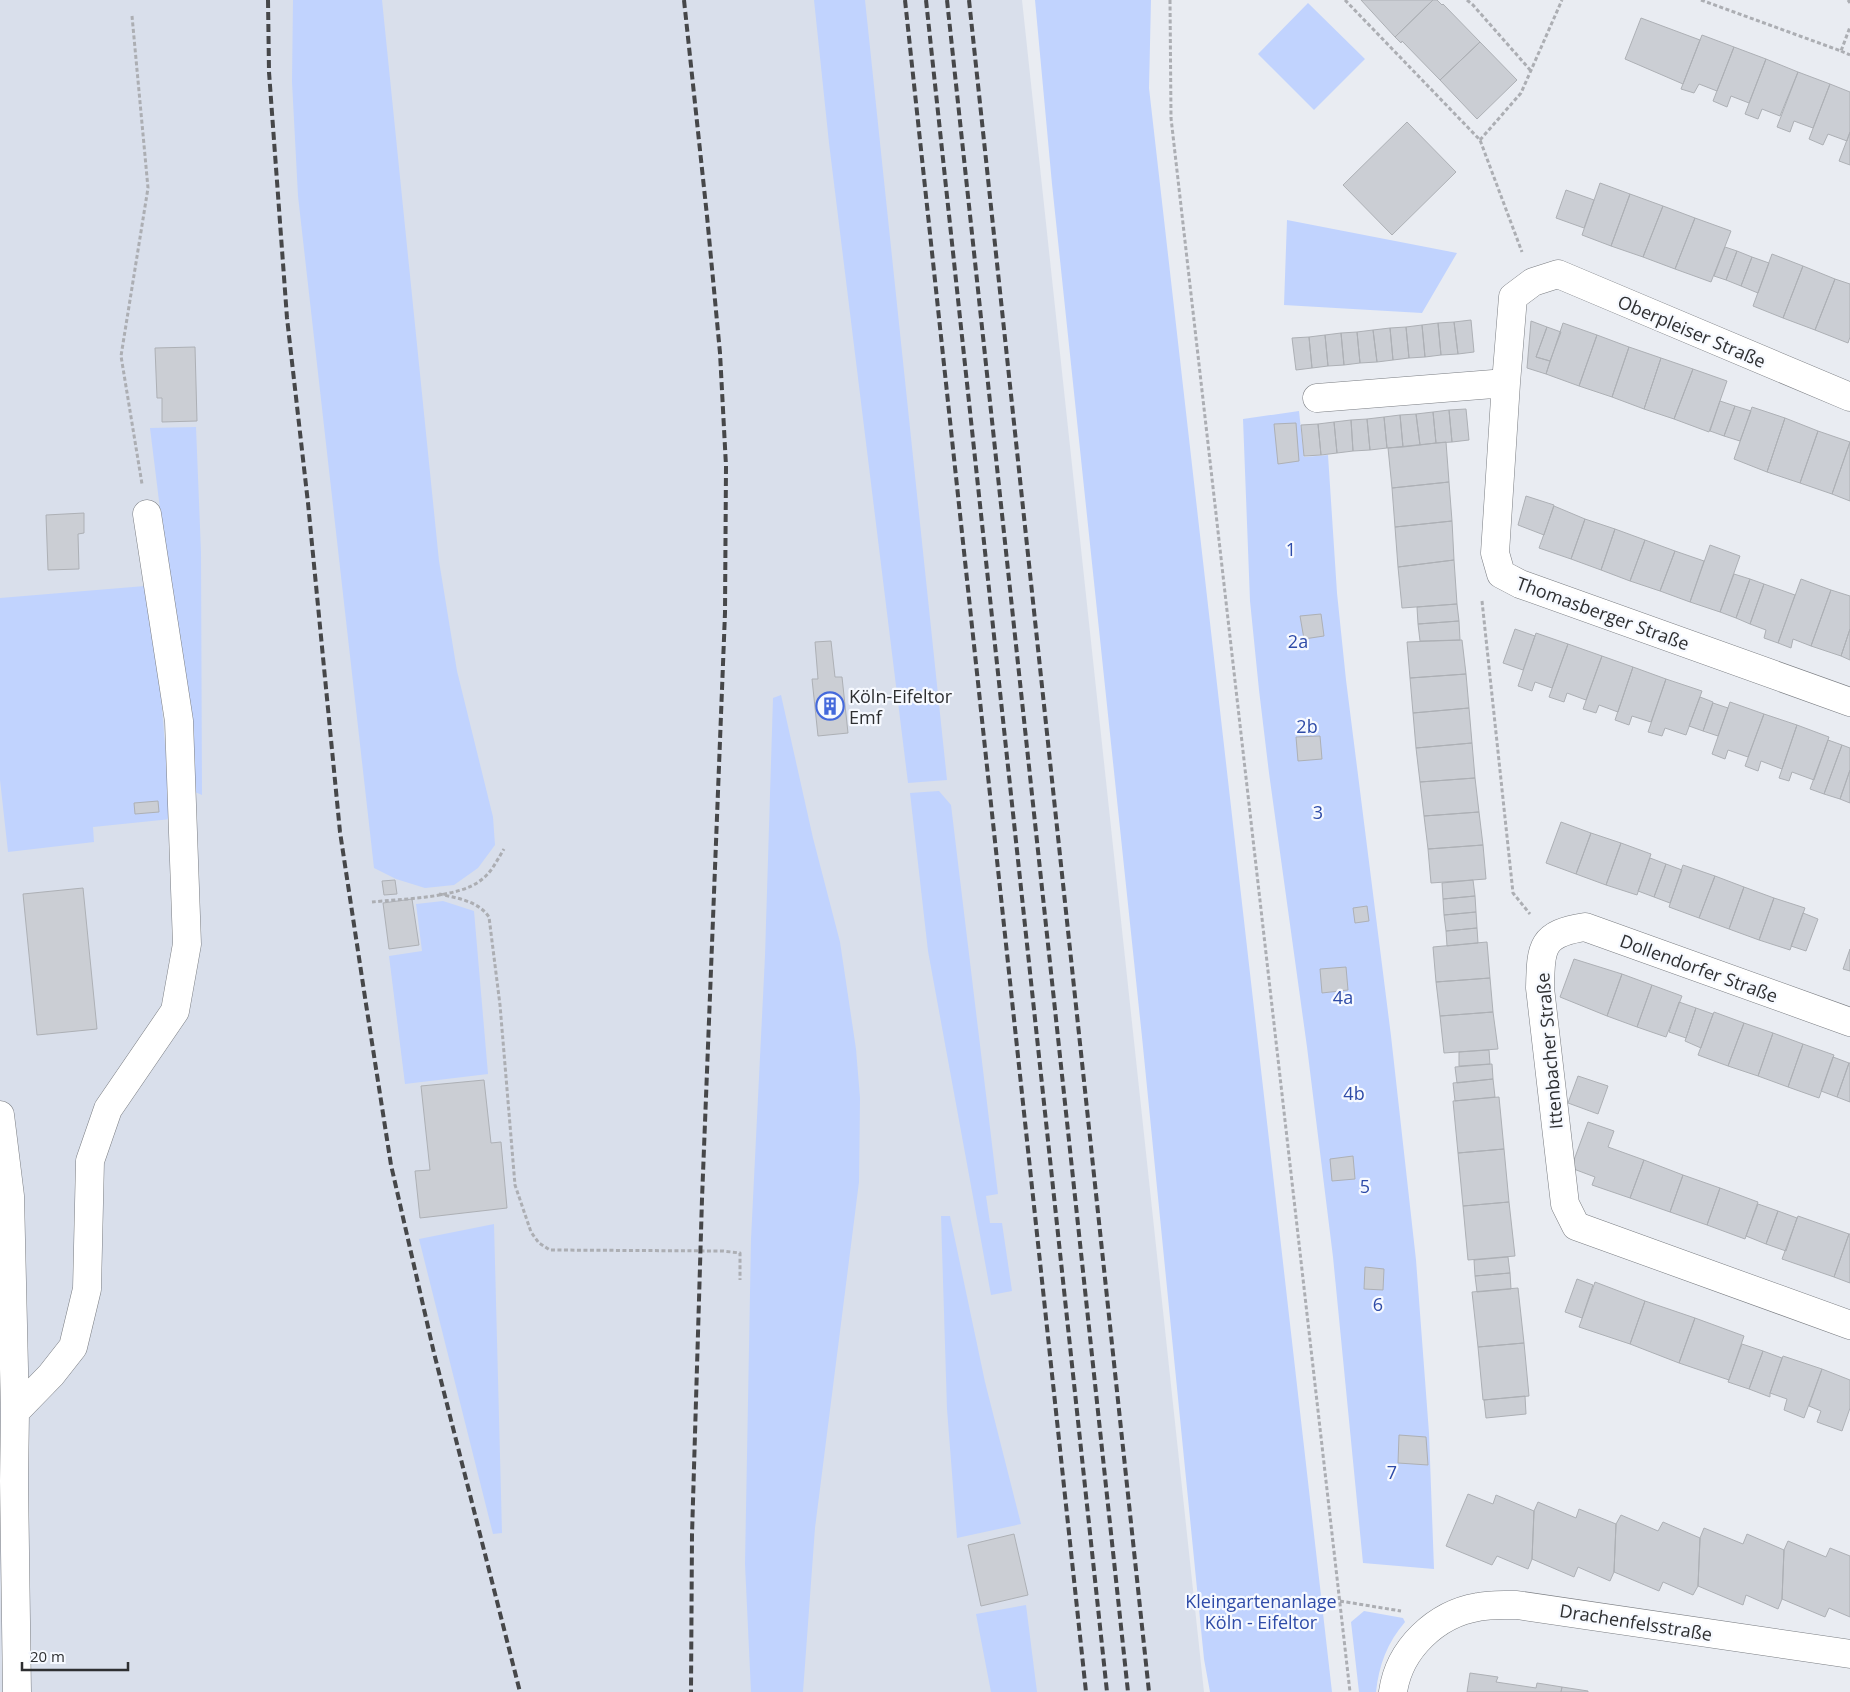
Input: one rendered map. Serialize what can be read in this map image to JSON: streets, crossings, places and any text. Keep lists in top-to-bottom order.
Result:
{
  "streets": {
    "street": [
      "Oberpleiser Straße",
      "Thomasberger Straße",
      "Dollendorfer Straße",
      "Ittenbacher Straße",
      "Drachenfelsstraße"
    ]
  },
  "crossings": [
    ["Oberpleiser Straße", "Thomasberger Straße"],
    ["Dollendorfer Straße", "Ittenbacher Straße"]
  ],
  "parks": [
    "1",
    "2a",
    "2b",
    "3",
    "4a",
    "4b",
    "5",
    "6",
    "7",
    "Kleingartenanlage Köln - Eifeltor"
  ],
  "places": {
    "building": ["Köln-Eifeltor Emf"]
  },
  "scale_bar": "20 m"
}
